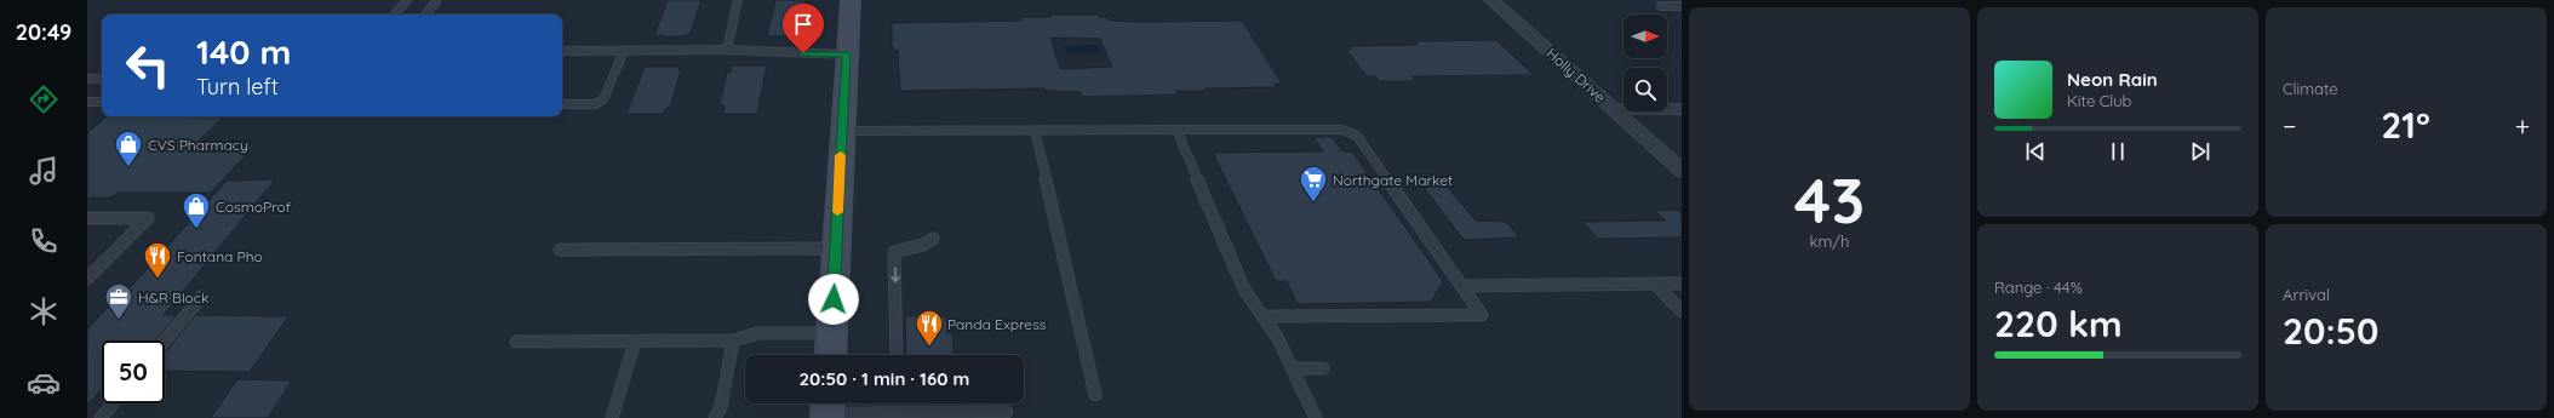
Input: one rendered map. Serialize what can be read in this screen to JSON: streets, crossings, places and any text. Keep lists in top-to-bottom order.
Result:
{
  "streets": {
    "street": ["Holly Drive"]
  },
  "places": {
    "shop": ["CVS Pharmacy", "CosmoProf"],
    "supermarket": ["Northgate Market"],
    "restaurant": ["Fontana Pho", "Panda Express"],
    "office": ["H&R Block"]
  },
  "north": "right",
  "page": {
    "tabs": "20:49",
    "tile": [
      ["43", "km/h"],
      "Climate",
      ["Range · 44%", "220 km"],
      ["Arrival", "20:50"]
    ],
    "turn": ["140 m", "Turn left"],
    "song": ["Neon Rain", "Kite Club"],
    "heat": ["−", "21°", "+"],
    "limit": "50",
    "trip": "20:50 · 1 min · 160 m"
  }
}
